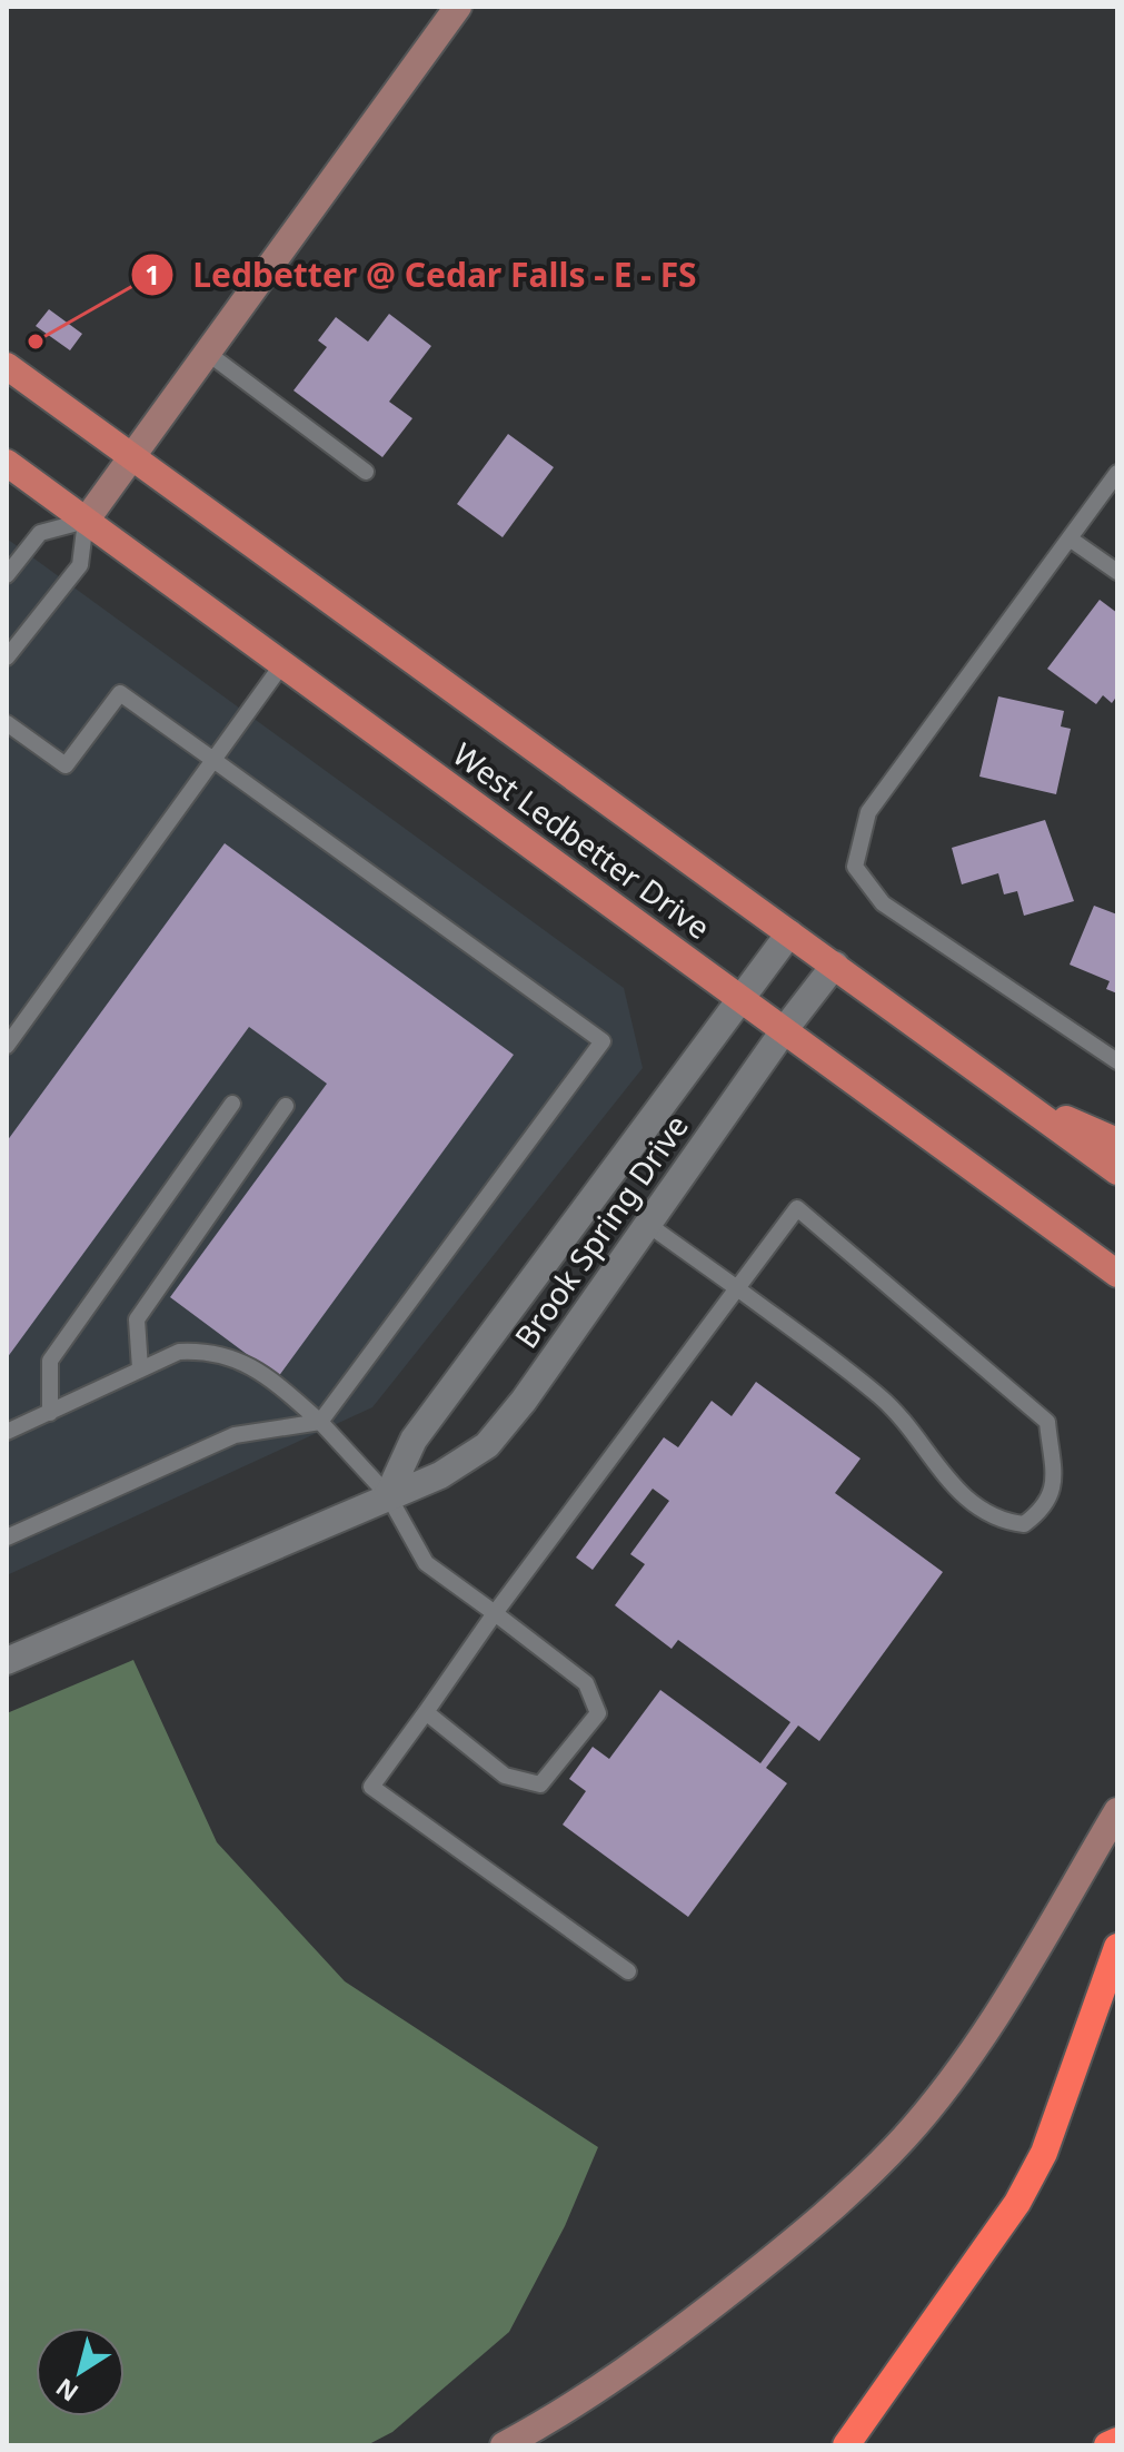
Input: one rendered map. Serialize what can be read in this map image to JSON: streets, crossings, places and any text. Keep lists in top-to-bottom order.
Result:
{
  "streets": {
    "main road": ["West Ledbetter Drive"],
    "street": ["Brook Spring Drive"]
  },
  "crossings": [
    ["West Ledbetter Drive", "Brook Spring Drive"]
  ],
  "places": ["Ledbetter @ Cedar Falls - E - FS"],
  "north": "bottom left"
}
